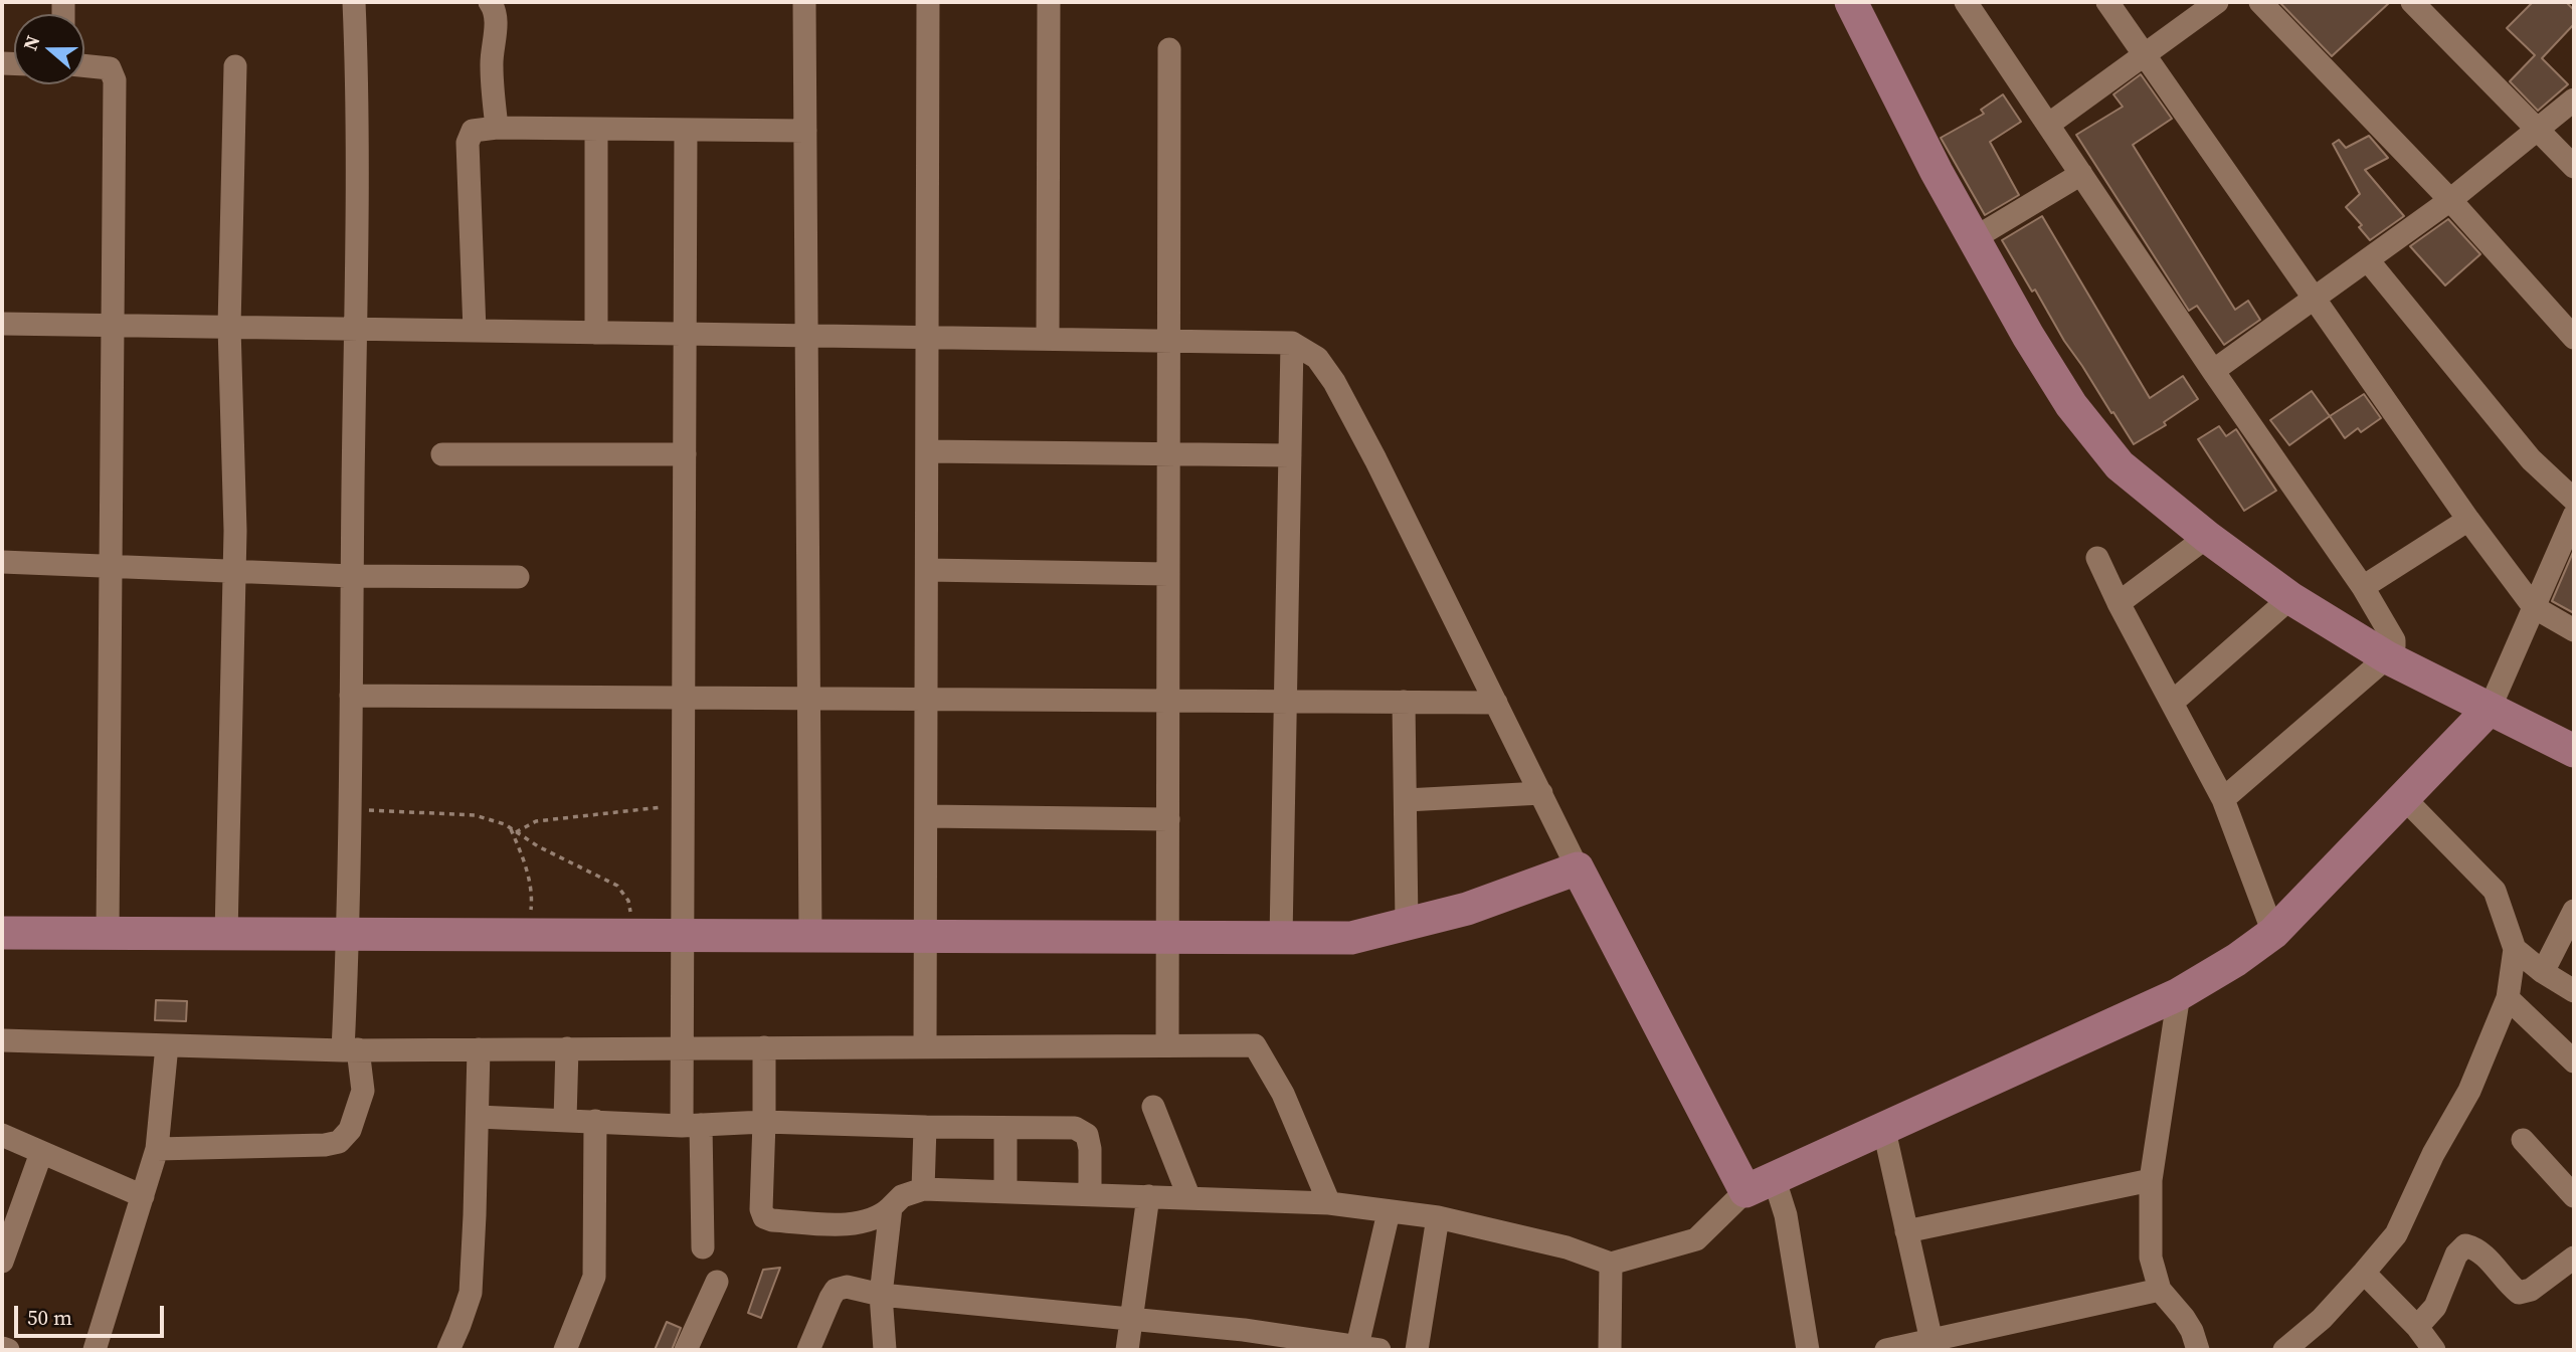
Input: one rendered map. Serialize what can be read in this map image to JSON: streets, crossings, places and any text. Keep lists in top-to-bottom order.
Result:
{
  "scale_bar": "50 m",
  "north": "left"
}
